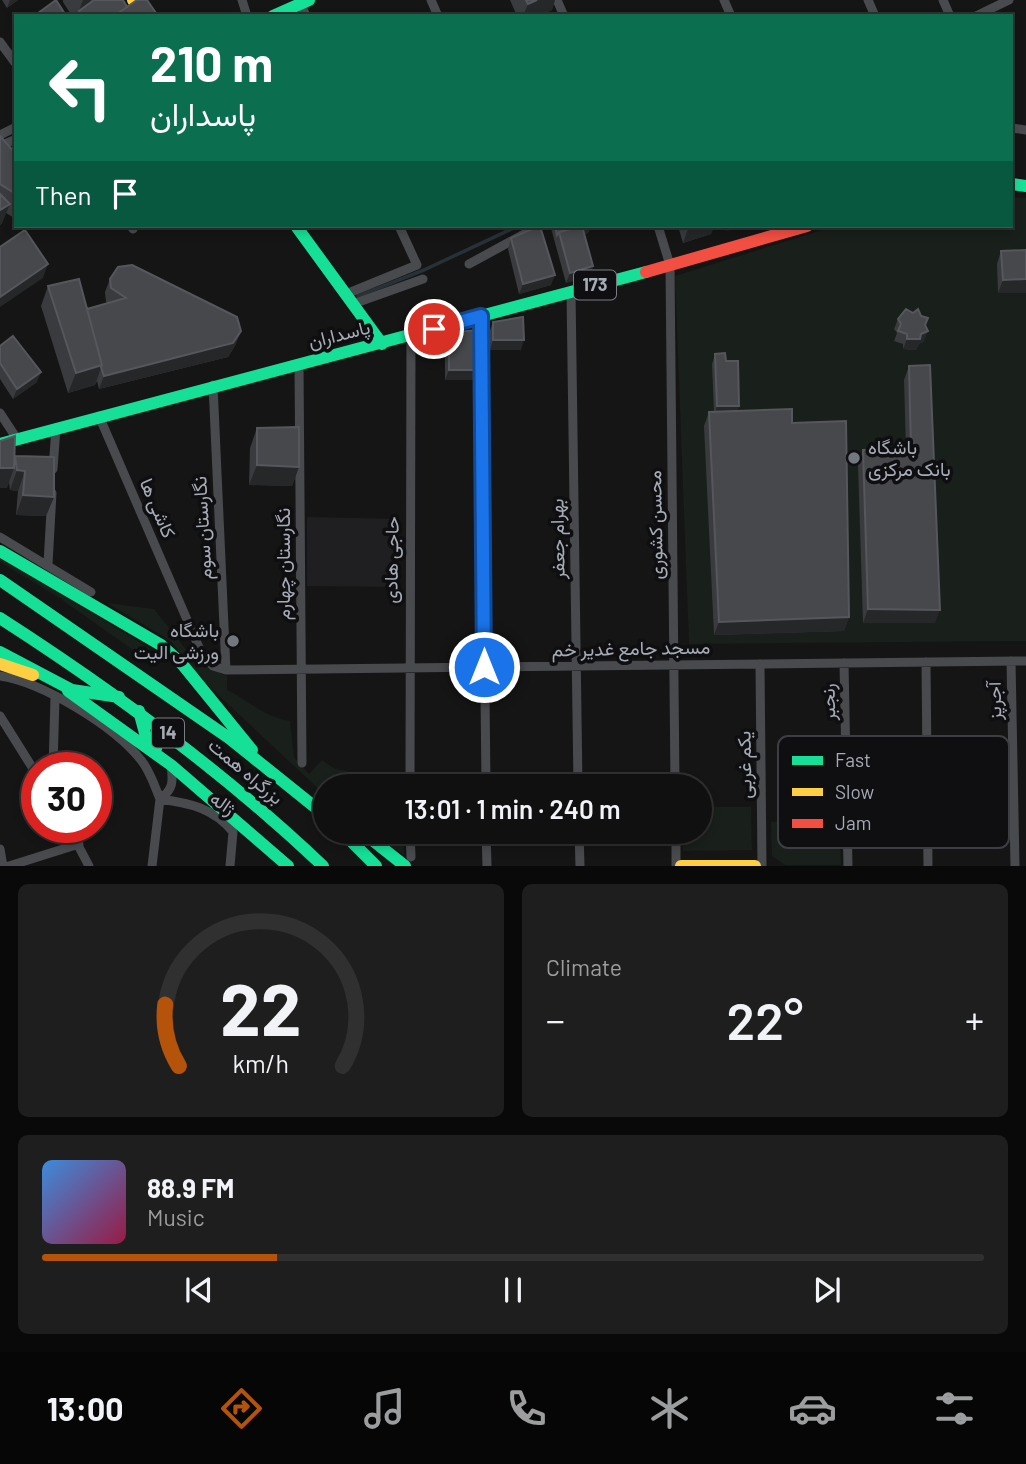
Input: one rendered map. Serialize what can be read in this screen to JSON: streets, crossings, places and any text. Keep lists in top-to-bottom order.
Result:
{
  "streets": {
    "main road": [
      "173",
      "پاسداران",
      "14",
      "بزرگراه همت"
    ],
    "street": [
      "کاشی ها",
      "محسن کشوری",
      "نگارستان سوم",
      "بهرام جعفر",
      "حاجی هادی",
      "نگارستان چهارم",
      "مسجد جامع غدیر خم",
      "آجرپز",
      "رنجبر",
      "یکم غربی",
      "ژاله"
    ]
  },
  "crossings": [
    ["پاسداران", "کاشی ها"],
    ["پاسداران", "محسن کشوری"],
    ["پاسداران", "نگارستان سوم"],
    ["پاسداران", "بهرام جعفر"],
    ["پاسداران", "حاجی هادی"],
    ["پاسداران", "نگارستان چهارم"],
    ["کاشی ها", "نگارستان سوم"],
    ["کاشی ها", "مسجد جامع غدیر خم"],
    ["محسن کشوری", "مسجد جامع غدیر خم"],
    ["نگارستان سوم", "مسجد جامع غدیر خم"],
    ["بهرام جعفر", "مسجد جامع غدیر خم"],
    ["حاجی هادی", "مسجد جامع غدیر خم"],
    ["نگارستان چهارم", "مسجد جامع غدیر خم"],
    ["مسجد جامع غدیر خم", "آجرپز"],
    ["مسجد جامع غدیر خم", "رنجبر"],
    ["مسجد جامع غدیر خم", "یکم غربی"]
  ],
  "places": ["باشگاه بانک مرکزی", "باشگاه ورزشی الیت"],
  "legend": ["Fast", "Slow", "Jam"],
  "page": {
    "turn": ["210 m", "پاسداران"],
    "then": "Then",
    "limit": "30",
    "trip": "13:01 · 1 min · 240 m",
    "tile": "Climate",
    "heat": ["−", "22°", "+"],
    "song": ["88.9 FM", "Music"],
    "tabs": "13:00",
    "gauge": ["22", "km/h"]
  }
}
